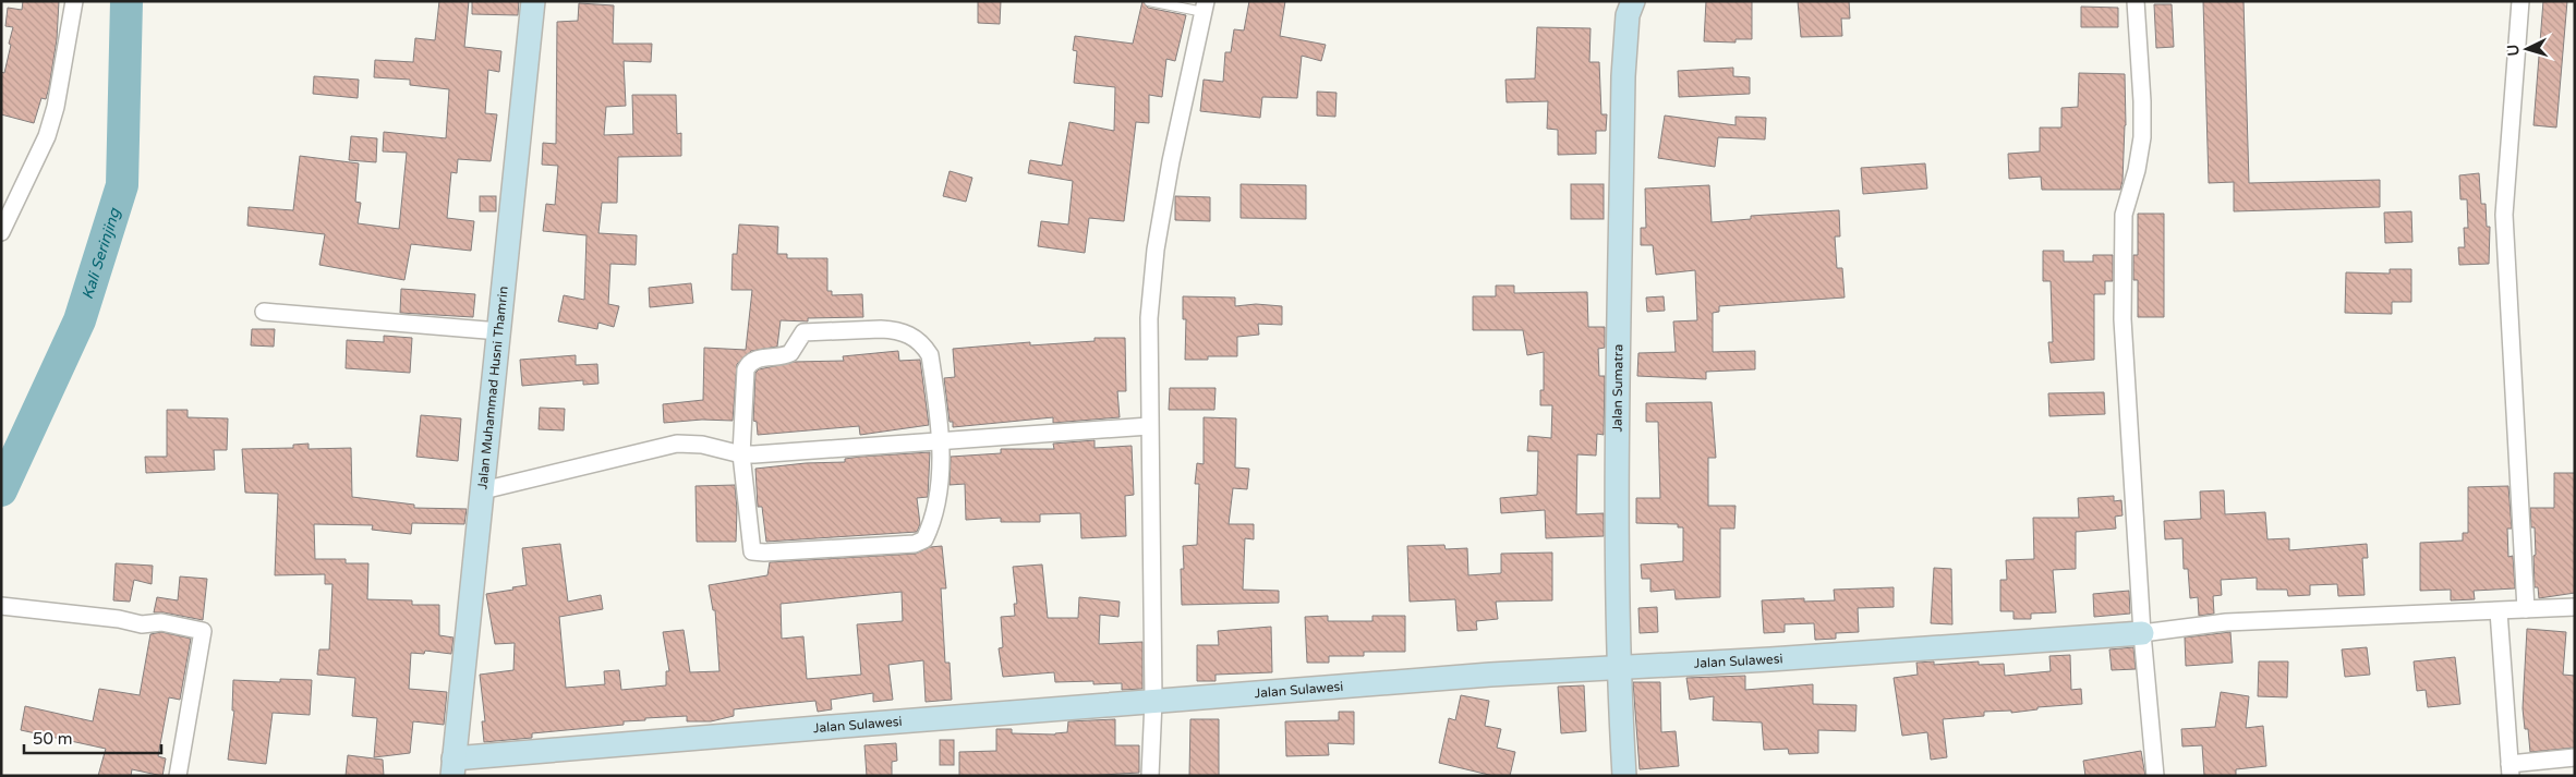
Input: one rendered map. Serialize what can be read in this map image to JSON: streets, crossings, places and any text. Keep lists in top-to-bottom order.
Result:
{
  "streets": {
    "street": ["Jalan Sumatra", "Jalan Muhammad Husni Thamrin", "Jalan Sulawesi"]
  },
  "crossings": [
    ["Jalan Sumatra", "Jalan Sulawesi"],
    ["Jalan Muhammad Husni Thamrin", "Jalan Sulawesi"]
  ],
  "water": ["Kali Serinjing"],
  "scale_bar": "50 m",
  "north": "left"
}
